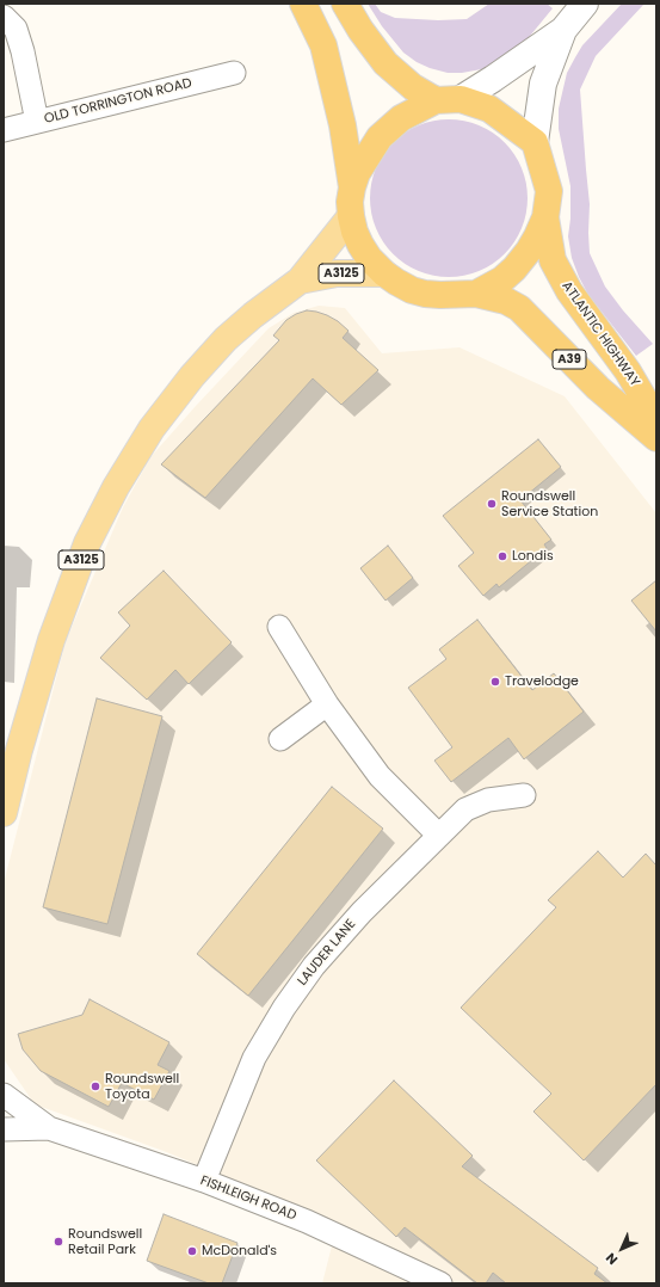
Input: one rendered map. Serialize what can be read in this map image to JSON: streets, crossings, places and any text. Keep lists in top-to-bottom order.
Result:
{
  "streets": {
    "highway": ["ATLANTIC HIGHWAY", "A39"],
    "main road": ["A3125"],
    "street": ["OLD TORRINGTON ROAD", "LAUDER LANE", "FISHLEIGH ROAD"]
  },
  "crossings": [
    ["LAUDER LANE", "FISHLEIGH ROAD"]
  ],
  "places": [
    "Roundswell Service Station",
    "Londis",
    "Travelodge",
    "Roundswell Toyota",
    "Roundswell Retail Park",
    "McDonald's"
  ],
  "north": "bottom left"
}
